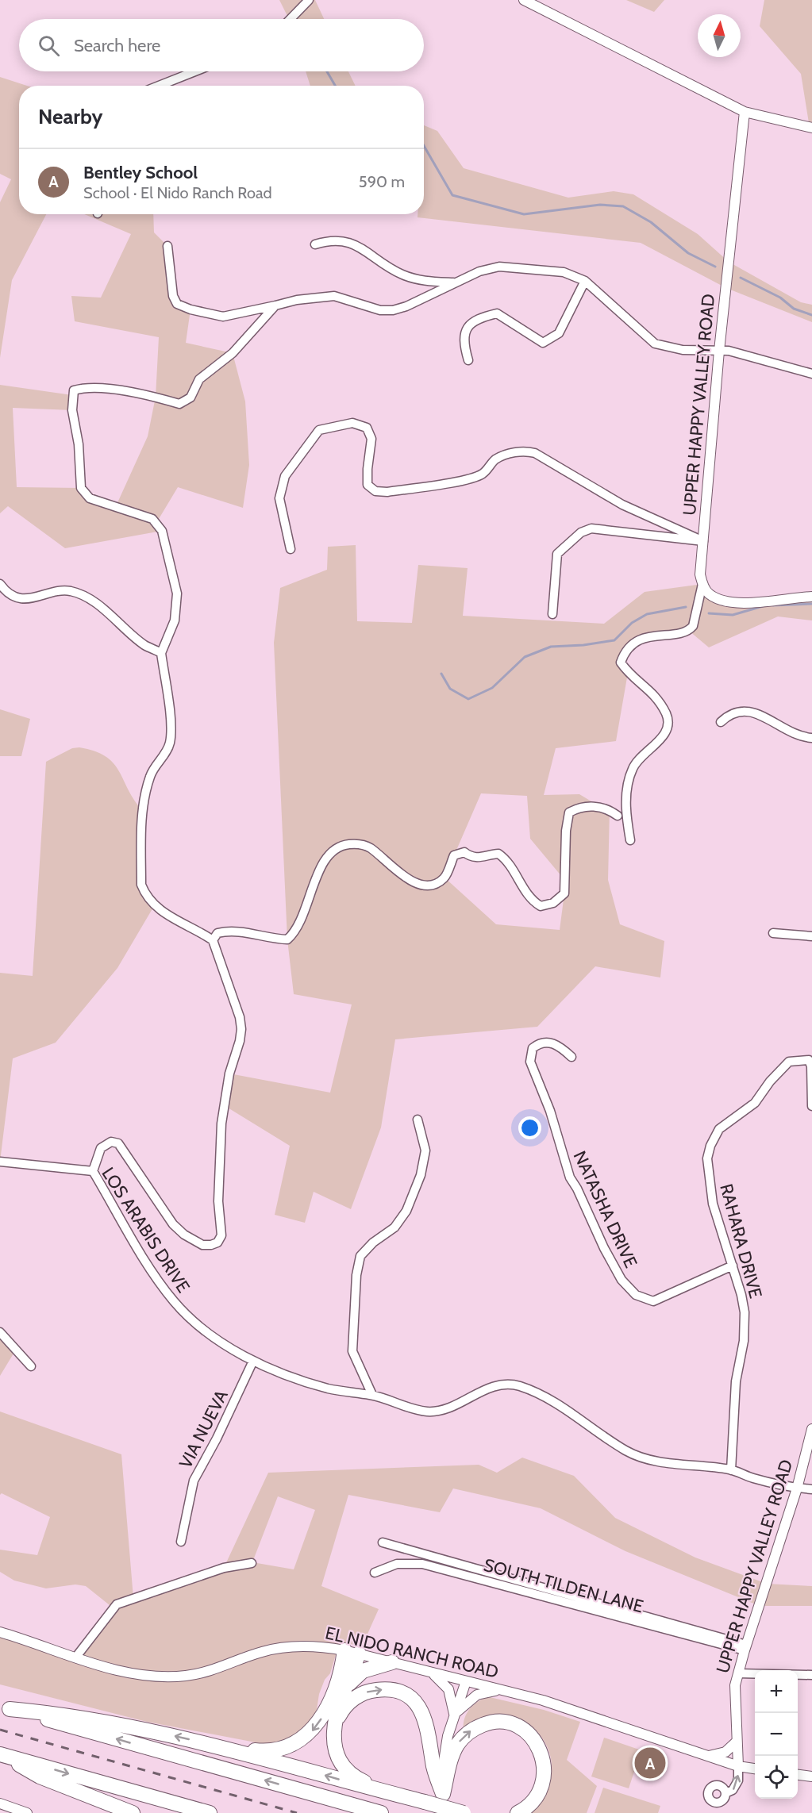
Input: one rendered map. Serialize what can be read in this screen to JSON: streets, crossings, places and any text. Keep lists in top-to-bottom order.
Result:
{
  "streets": {
    "street": [
      "UPPER HAPPY VALLEY ROAD",
      "NATASHA DRIVE",
      "LOS ARABIS DRIVE",
      "RAHARA DRIVE",
      "VIA NUEVA",
      "SOUTH TILDEN LANE",
      "EL NIDO RANCH ROAD"
    ]
  },
  "crossings": [
    ["UPPER HAPPY VALLEY ROAD", "LOS ARABIS DRIVE"],
    ["UPPER HAPPY VALLEY ROAD", "SOUTH TILDEN LANE"],
    ["UPPER HAPPY VALLEY ROAD", "EL NIDO RANCH ROAD"],
    ["NATASHA DRIVE", "RAHARA DRIVE"],
    ["LOS ARABIS DRIVE", "RAHARA DRIVE"],
    ["LOS ARABIS DRIVE", "VIA NUEVA"]
  ],
  "north": "top",
  "page": {
    "search": "Search here",
    "heading": "Nearby",
    "list": [
      {
        "mark": "A",
        "name": "Bentley School",
        "note": "School · El Nido Ranch Road",
        "value": "590 m"
      }
    ],
    "map_buttons": ["+", "−"],
    "pins": "A"
  }
}
